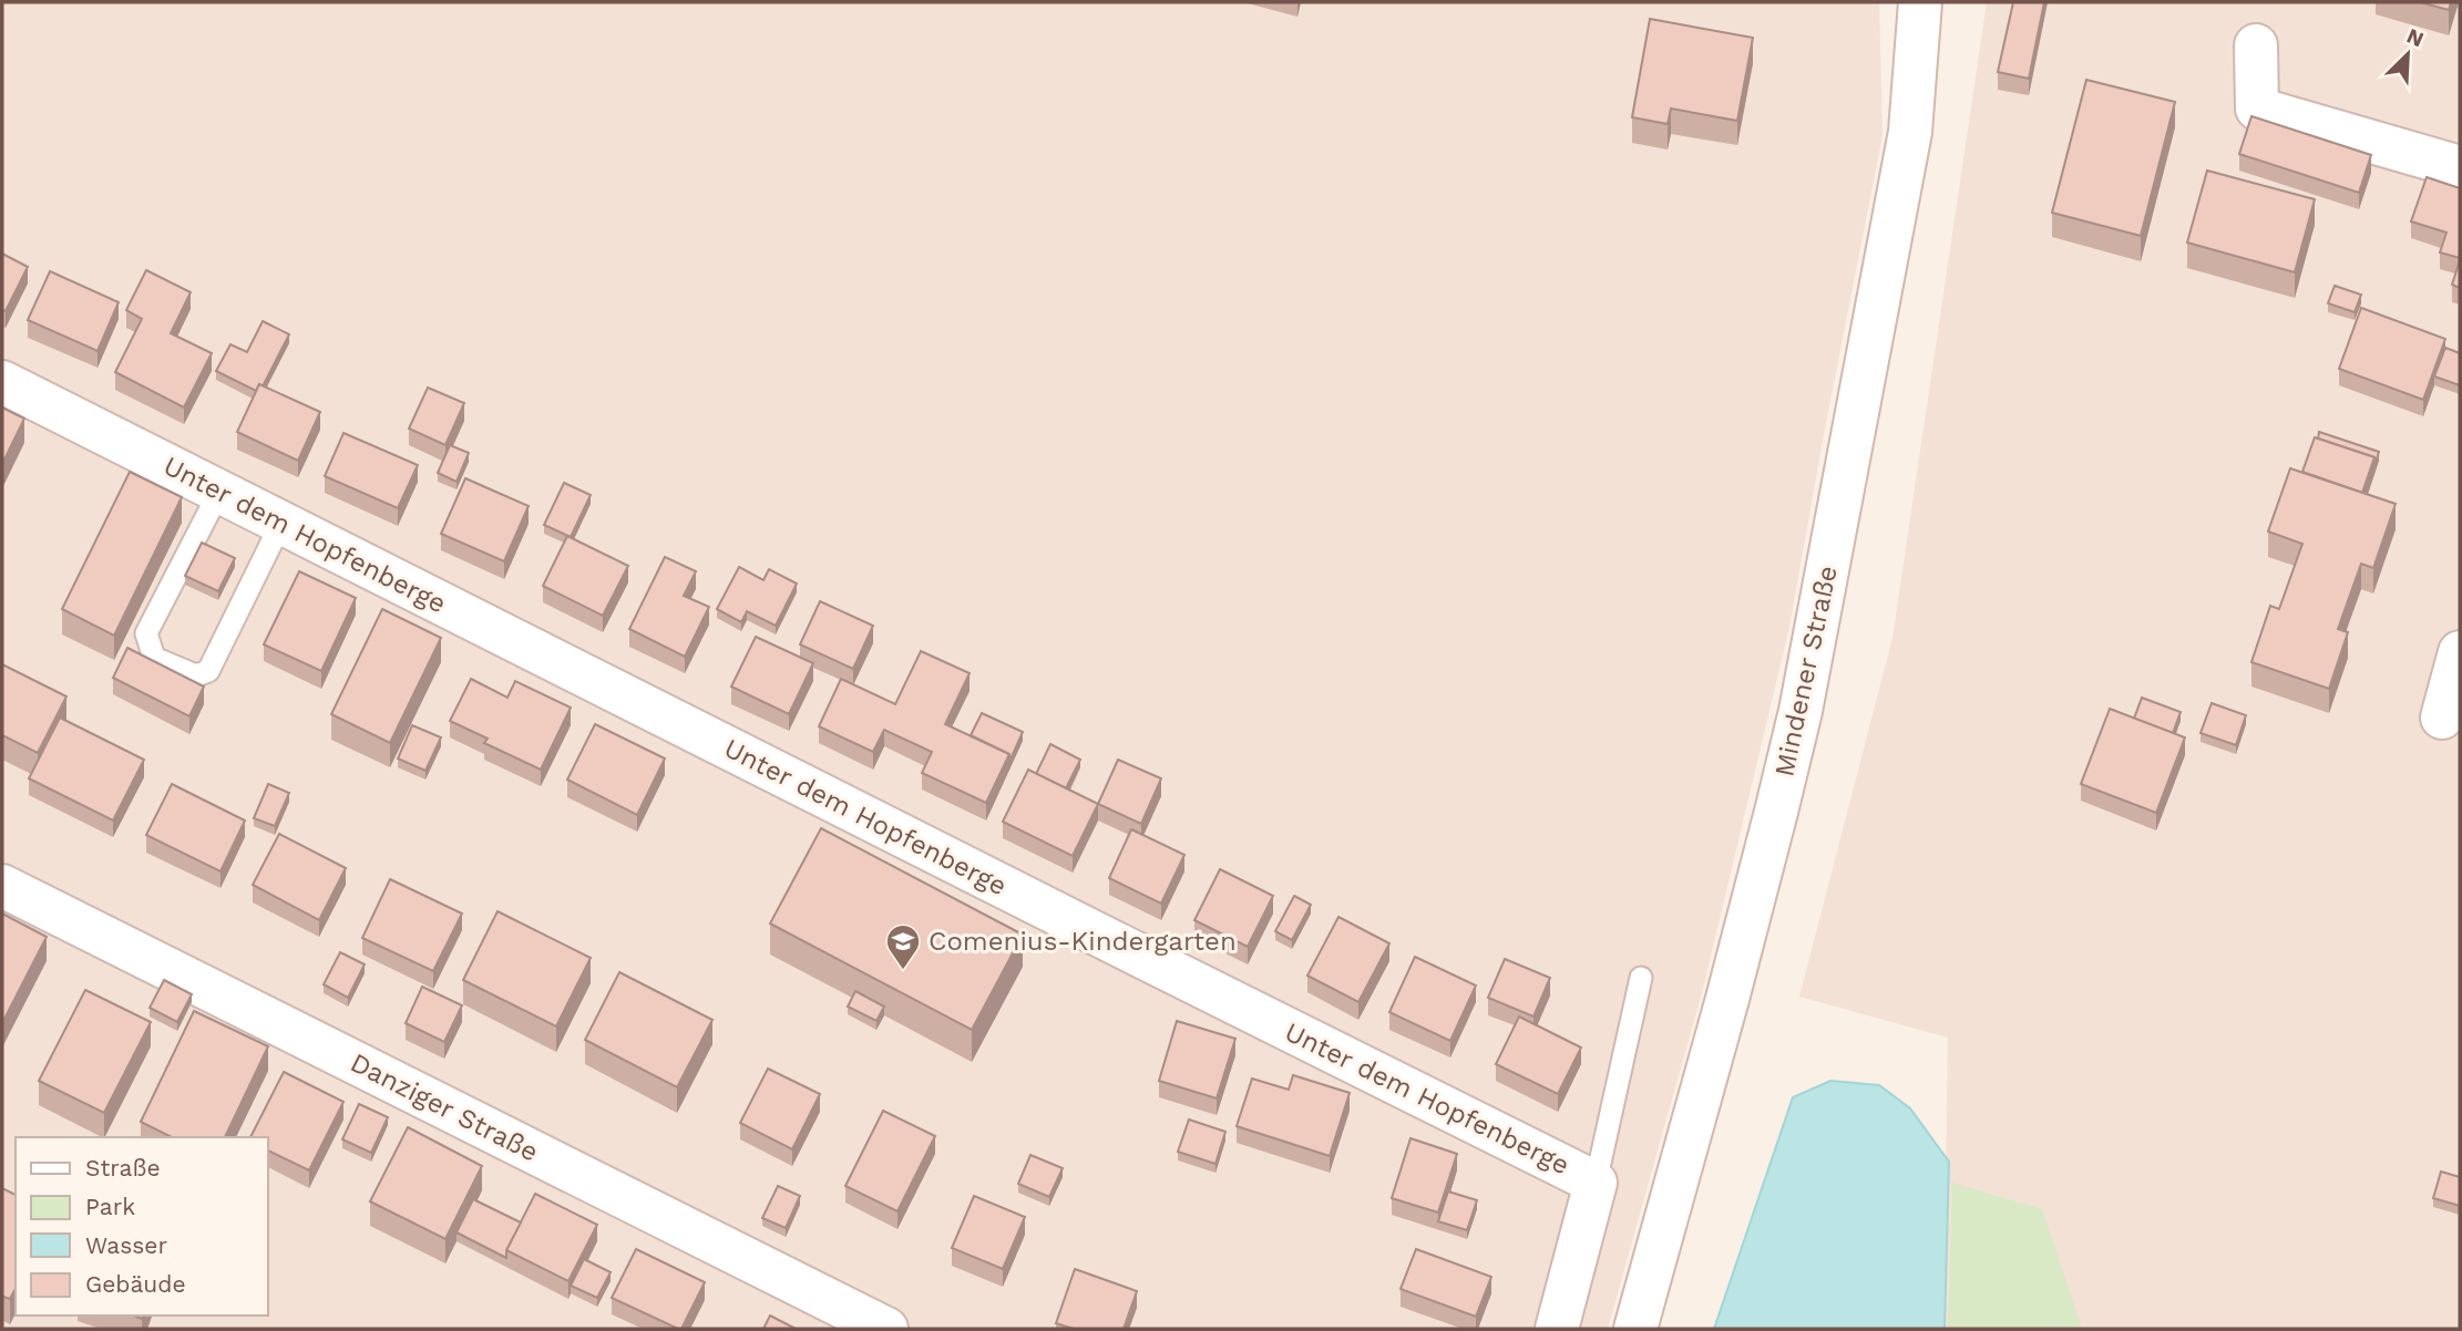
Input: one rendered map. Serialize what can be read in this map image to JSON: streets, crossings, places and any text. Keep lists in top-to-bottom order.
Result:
{
  "streets": {
    "street": ["Unter dem Hopfenberge", "Mindener Straße", "Danziger Straße"]
  },
  "places": {
    "school or university": ["Comenius-Kindergarten"]
  },
  "legend": [
    "Straße",
    "Park",
    "Wasser",
    "Gebäude"
  ],
  "north": "top right"
}
